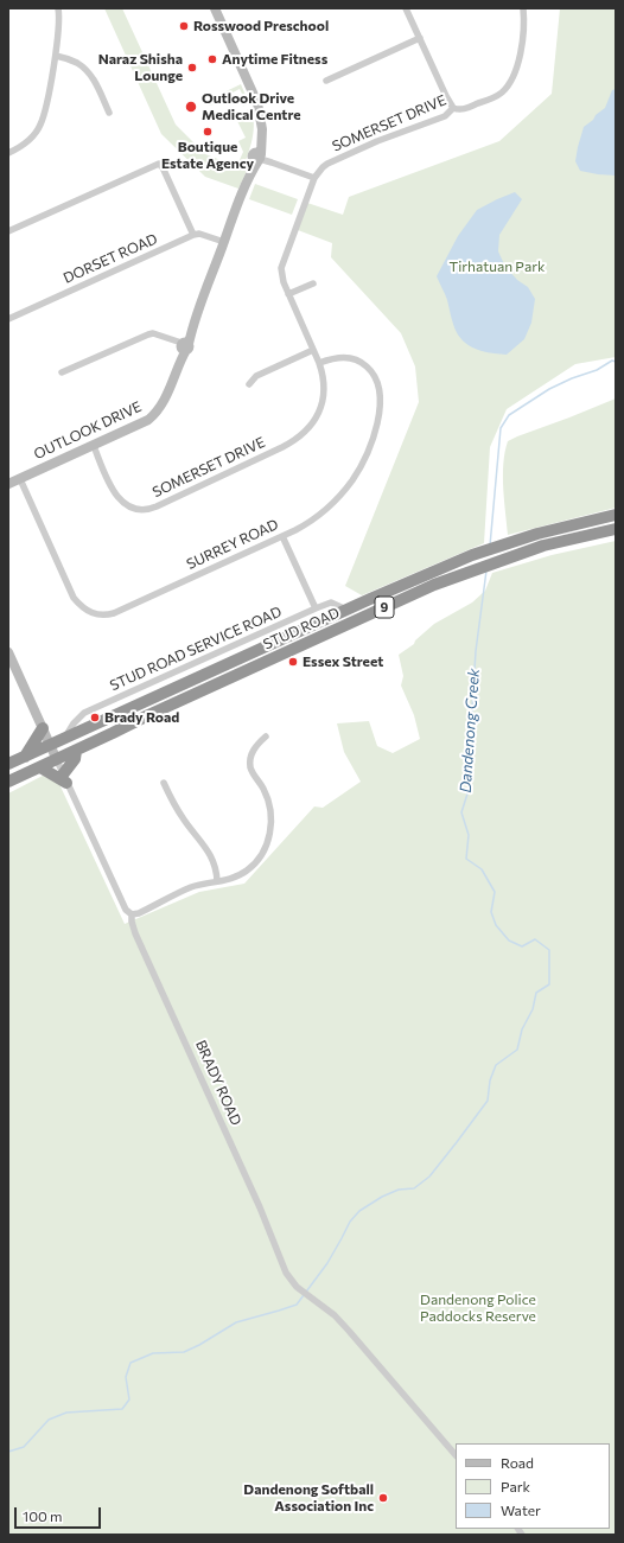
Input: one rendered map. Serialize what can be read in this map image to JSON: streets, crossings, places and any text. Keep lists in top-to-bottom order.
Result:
{
  "streets": {
    "highway": ["9", "STUD ROAD"],
    "street": [
      "SOMERSET DRIVE",
      "DORSET ROAD",
      "OUTLOOK DRIVE",
      "SURREY ROAD",
      "STUD ROAD SERVICE ROAD",
      "BRADY ROAD"
    ]
  },
  "crossings": [
    ["SOMERSET DRIVE", "OUTLOOK DRIVE"],
    ["SOMERSET DRIVE", "SURREY ROAD"],
    ["OUTLOOK DRIVE", "SURREY ROAD"],
    ["STUD ROAD", "STUD ROAD SERVICE ROAD"],
    ["STUD ROAD", "BRADY ROAD"]
  ],
  "water": ["Dandenong Creek"],
  "parks": ["Tirhatuan Park", "Dandenong Police Paddocks Reserve"],
  "places": [
    "Rosswood Preschool",
    "Anytime Fitness",
    "Naraz Shisha Lounge",
    "Outlook Drive Medical Centre",
    "Boutique Estate Agency",
    "Essex Street",
    "Brady Road",
    "Dandenong Softball Association Inc"
  ],
  "legend": ["Road", "Park", "Water"],
  "scale_bar": "100 m"
}
